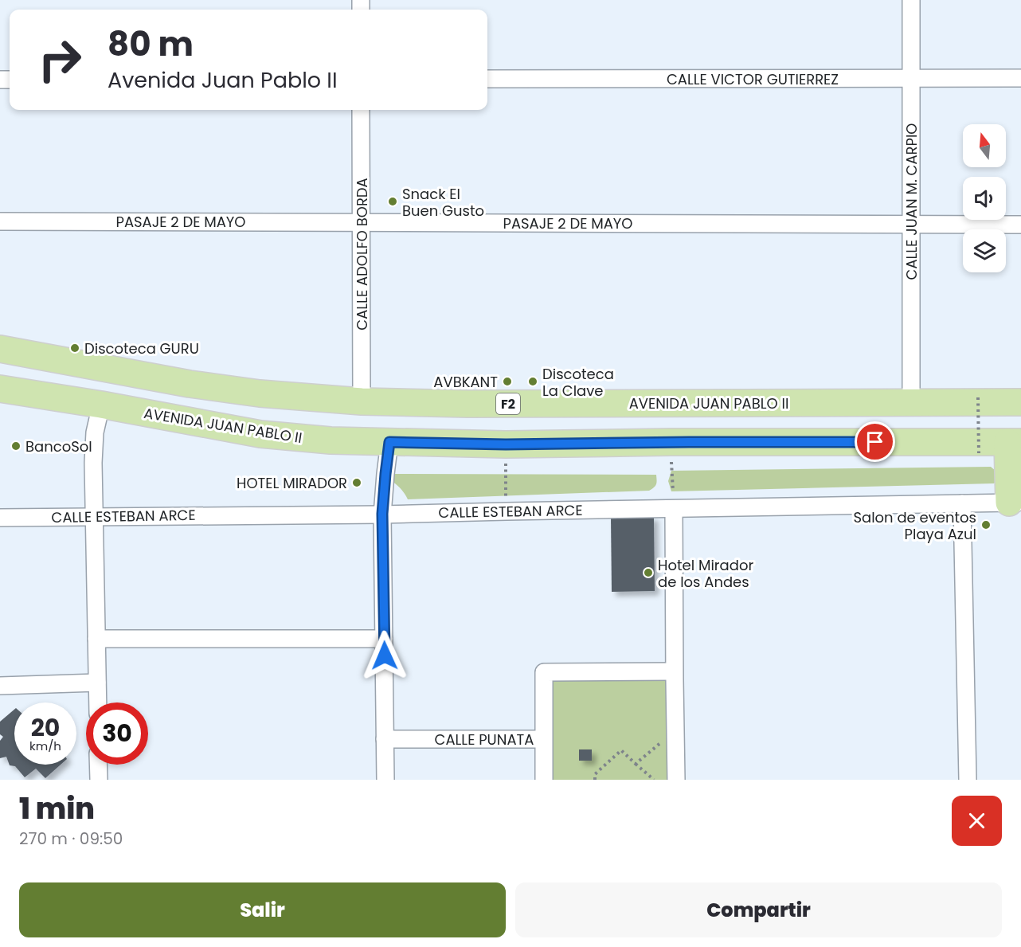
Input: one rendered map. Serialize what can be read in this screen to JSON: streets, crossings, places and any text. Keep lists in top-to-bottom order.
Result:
{
  "streets": {
    "highway": ["AVENIDA JUAN PABLO II", "F2"],
    "street": [
      "CALLE VICTOR GUTIERREZ",
      "CALLE JUAN M. CARPIO",
      "PASAJE 2 DE MAYO",
      "CALLE ADOLFO BORDA",
      "CALLE ESTEBAN ARCE",
      "CALLE PUNATA"
    ]
  },
  "crossings": [
    ["CALLE VICTOR GUTIERREZ", "CALLE JUAN M. CARPIO"],
    ["CALLE JUAN M. CARPIO", "PASAJE 2 DE MAYO"],
    ["CALLE JUAN M. CARPIO", "AVENIDA JUAN PABLO II"],
    ["PASAJE 2 DE MAYO", "CALLE ADOLFO BORDA"],
    ["CALLE ADOLFO BORDA", "AVENIDA JUAN PABLO II"]
  ],
  "places": [
    "Snack El Buen Gusto",
    "Discoteca GURU",
    "AVBKANT",
    "Discoteca La Clave",
    "BancoSol",
    "HOTEL MIRADOR",
    "Salon de eventos Playa Azul",
    "Hotel Mirador de los Andes"
  ],
  "north": "top",
  "page": {
    "turn": ["80 m", "Avenida Juan Pablo II"],
    "speed": "20 km/h",
    "limit": "30",
    "heading": ["1 min", "270 m · 09:50"],
    "buttons": ["Salir", "Compartir"]
  }
}
